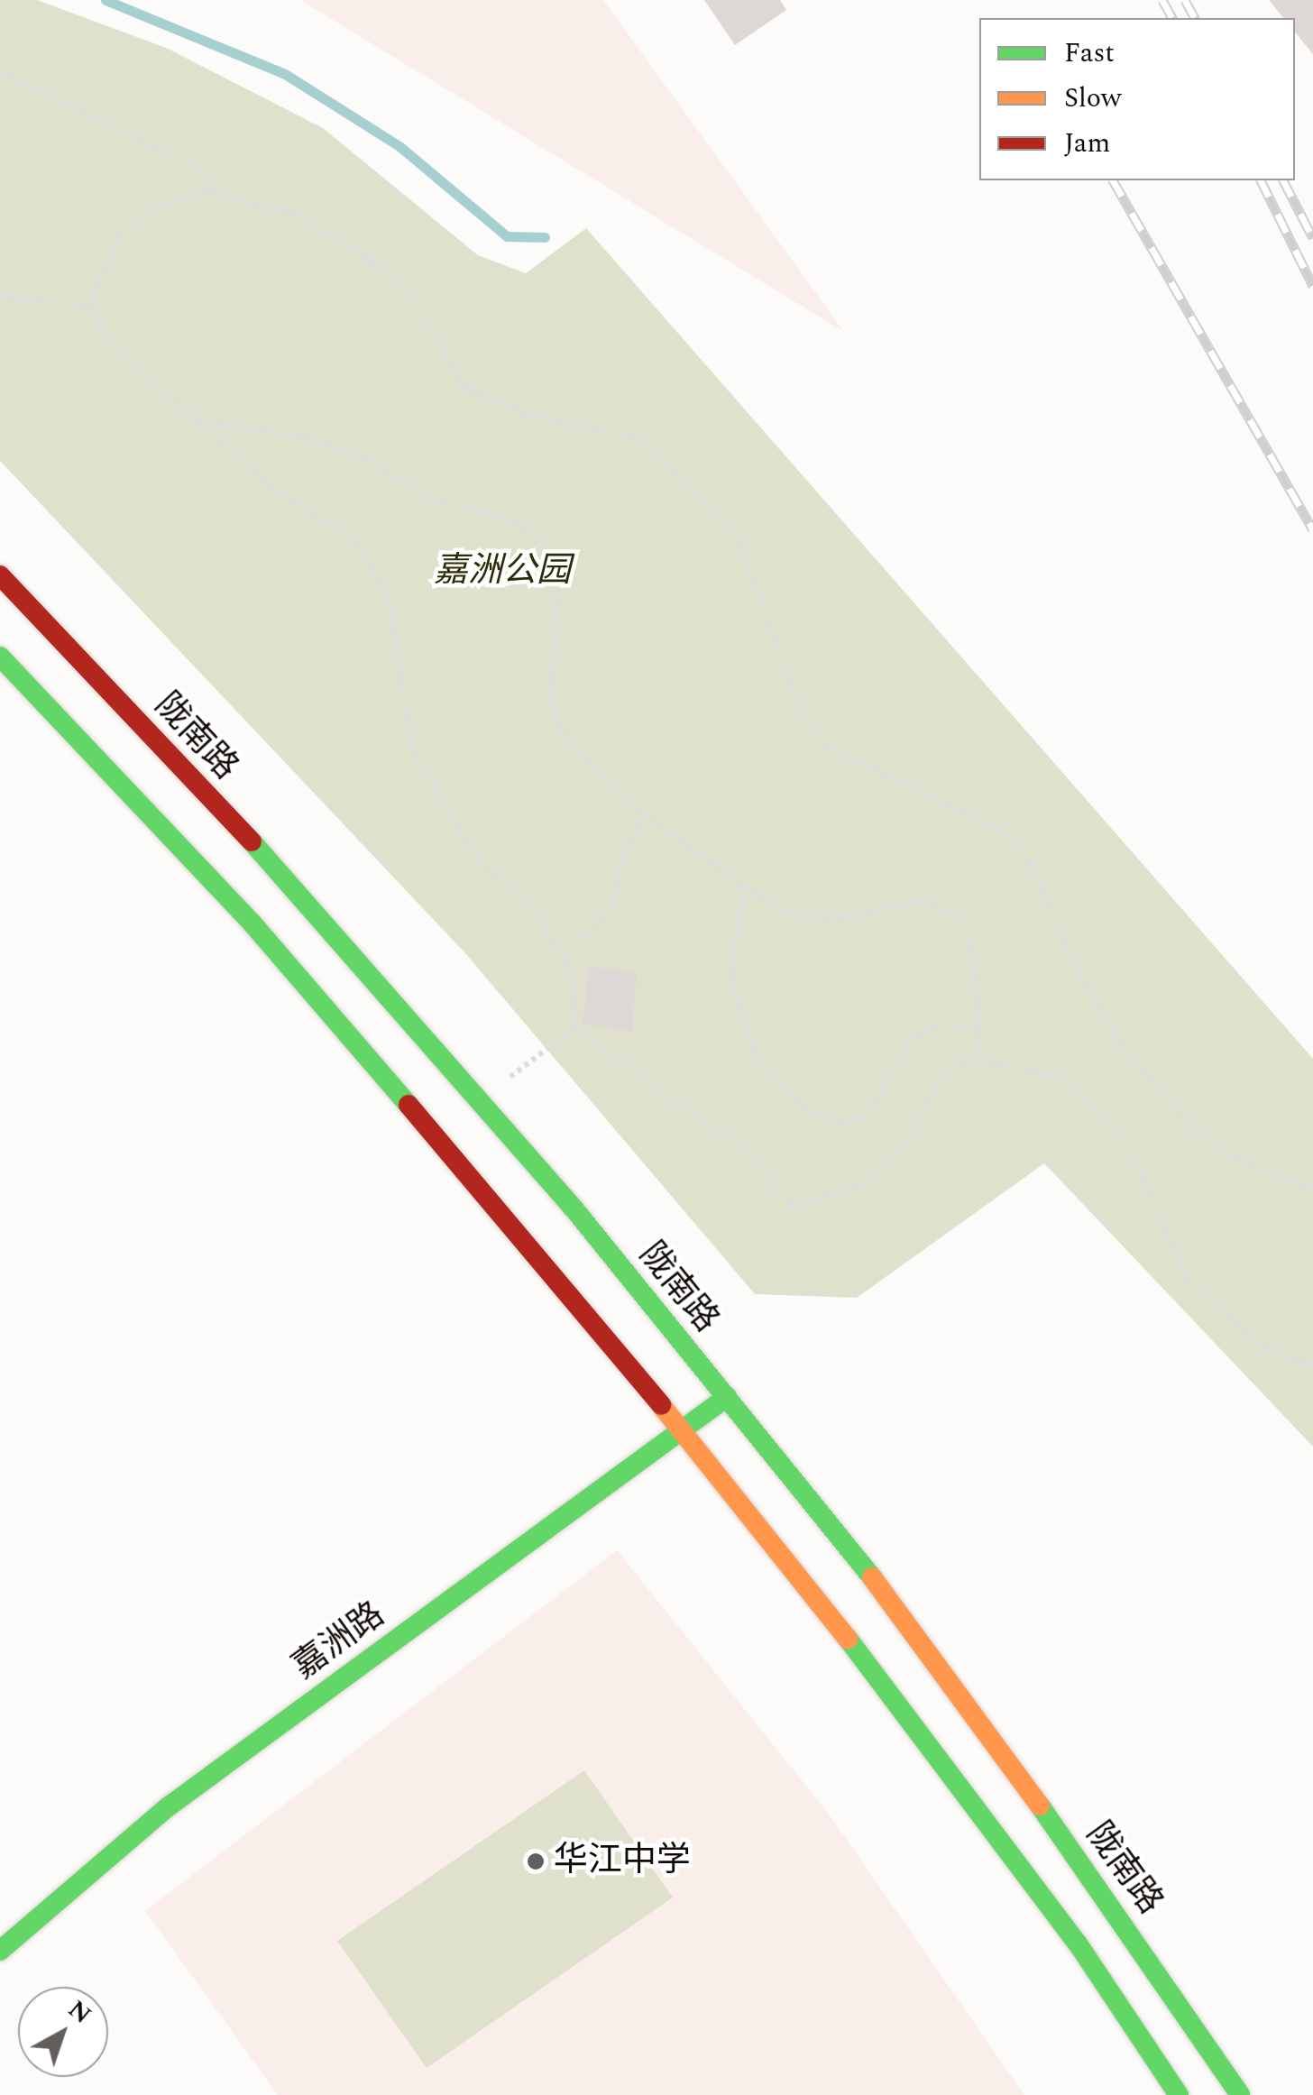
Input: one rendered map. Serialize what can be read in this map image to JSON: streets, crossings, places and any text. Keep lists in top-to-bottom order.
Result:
{
  "streets": {
    "main road": ["陇南路", "嘉洲路"]
  },
  "crossings": [
    ["陇南路", "嘉洲路"]
  ],
  "parks": ["嘉洲公园"],
  "places": ["华江中学"],
  "legend": ["Fast", "Slow", "Jam"],
  "north": "top right"
}
